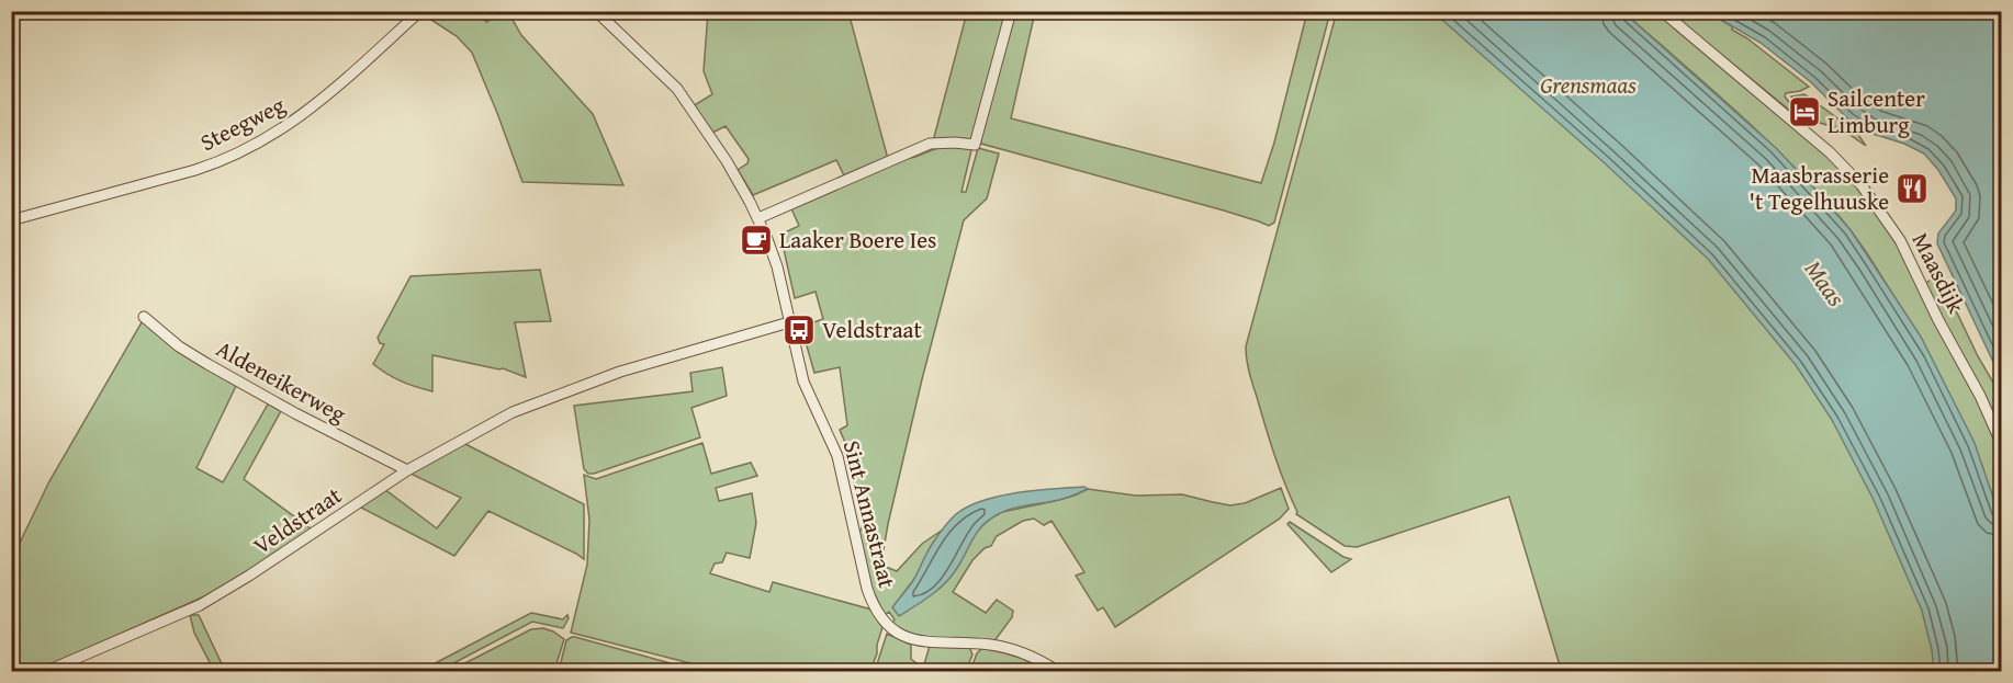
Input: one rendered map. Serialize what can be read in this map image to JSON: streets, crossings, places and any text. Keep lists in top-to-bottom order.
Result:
{
  "streets": {
    "street": [
      "Steegweg",
      "Maasdijk",
      "Aldeneikerweg",
      "Sint Annastraat",
      "Veldstraat"
    ]
  },
  "crossings": [
    ["Aldeneikerweg", "Veldstraat"],
    ["Sint Annastraat", "Veldstraat"]
  ],
  "water": ["Maas"],
  "parks": ["Grensmaas"],
  "places": {
    "hotel": ["Sailcenter Limburg"],
    "restaurant": ["Maasbrasserie 't Tegelhuuske"],
    "cafe": ["Laaker Boere Ies"],
    "bus stop": ["Veldstraat"]
  }
}
